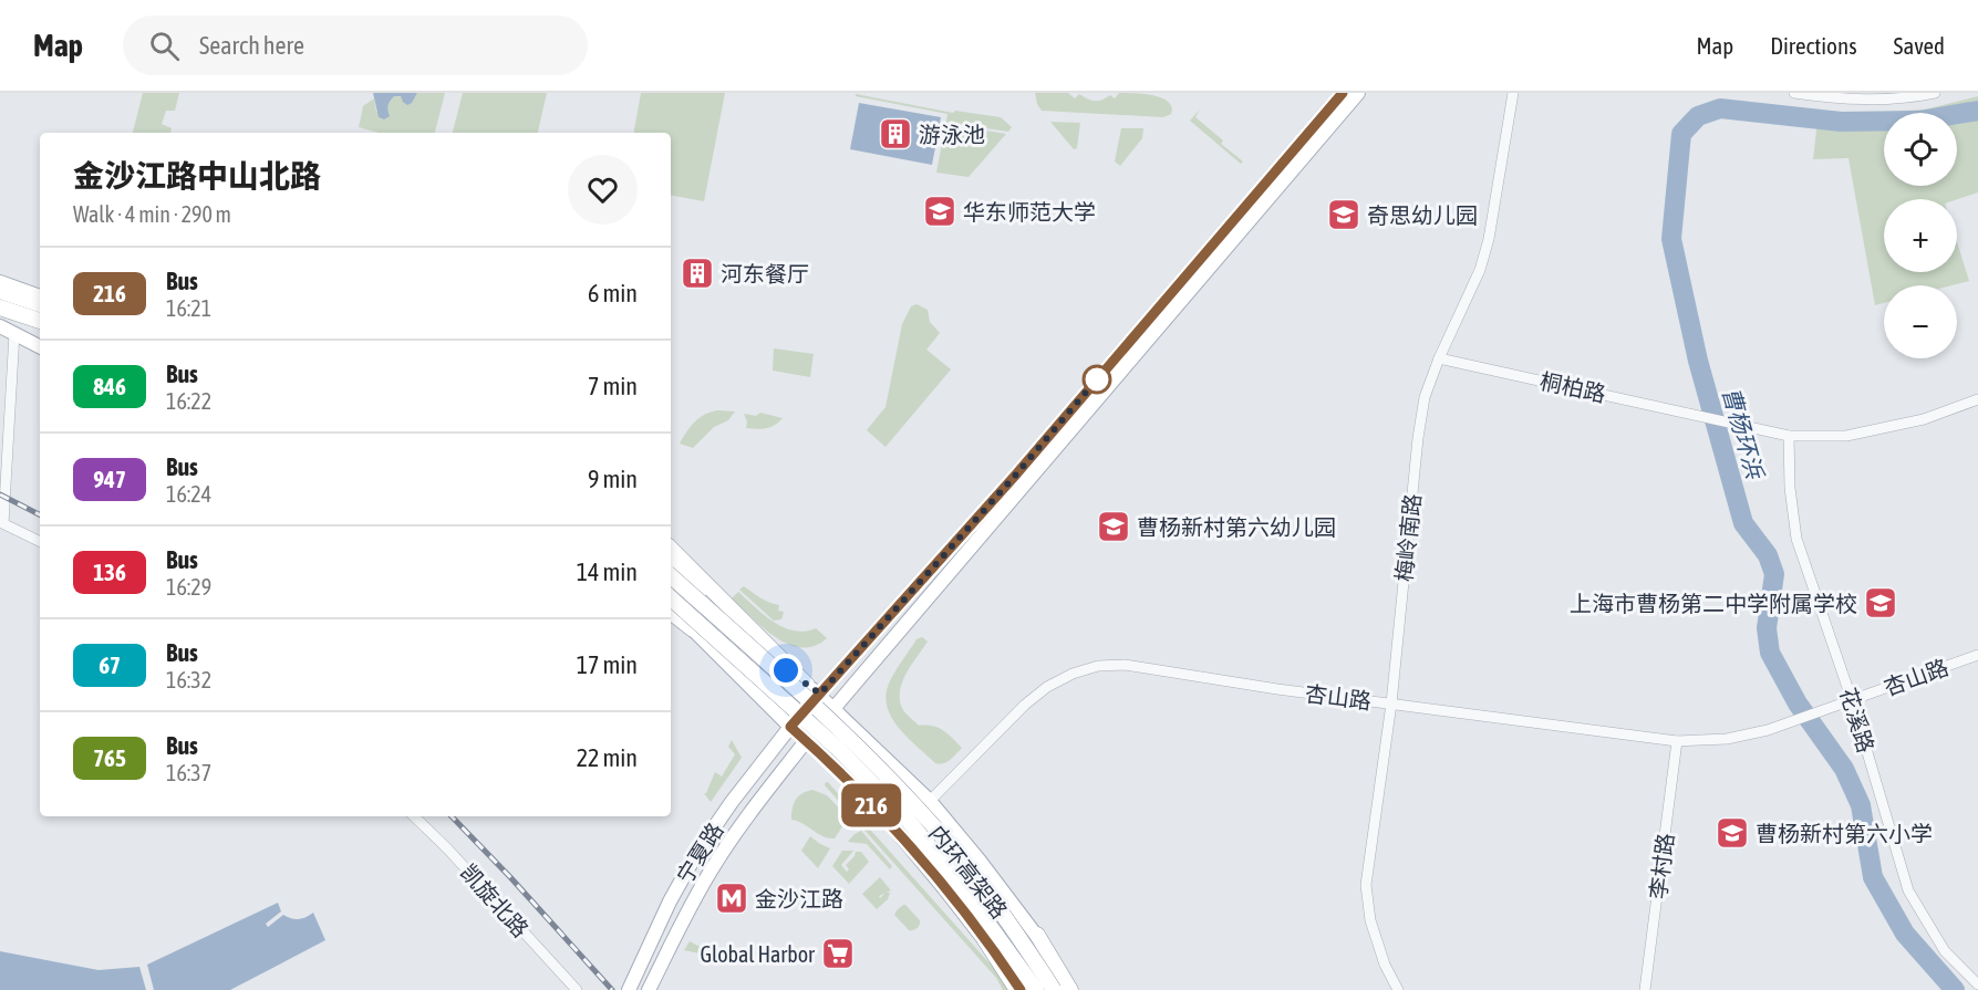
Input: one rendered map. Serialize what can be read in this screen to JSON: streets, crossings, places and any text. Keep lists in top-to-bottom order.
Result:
{
  "streets": {
    "highway": ["内环高架路"],
    "main road": ["宁夏路"],
    "street": [
      "桐柏路",
      "梅岭南路",
      "杏山路",
      "花溪路",
      "李村路",
      "凯旋北路"
    ]
  },
  "crossings": [
    ["桐柏路", "梅岭南路"],
    ["桐柏路", "花溪路"],
    ["梅岭南路", "杏山路"],
    ["杏山路", "花溪路"],
    ["杏山路", "李村路"]
  ],
  "water": ["曹杨环浜"],
  "places": {
    "building": ["游泳池", "河东餐厅"],
    "school or university": [
      "华东师范大学",
      "奇思幼儿园",
      "曹杨新村第六幼儿园",
      "上海市曹杨第二中学附属学校",
      "曹杨新村第六小学"
    ],
    "metro station": ["金沙江路"],
    "supermarket": ["Global Harbor"]
  },
  "lines": ["bus line 216"],
  "page": {
    "header": "Map",
    "search": "Search here",
    "nav": ["Map", "Directions", "Saved"],
    "on_map": "216",
    "map_buttons": ["+", "−"],
    "heading": ["金沙江路中山北路", "Walk · 4 min · 290 m"],
    "list": [
      {
        "mark": "216",
        "name": "Bus",
        "note": "16:21",
        "value": "6 min"
      },
      {
        "mark": "846",
        "name": "Bus",
        "note": "16:22",
        "value": "7 min"
      },
      {
        "mark": "947",
        "name": "Bus",
        "note": "16:24",
        "value": "9 min"
      },
      {
        "mark": "136",
        "name": "Bus",
        "note": "16:29",
        "value": "14 min"
      },
      {
        "mark": "67",
        "name": "Bus",
        "note": "16:32",
        "value": "17 min"
      },
      {
        "mark": "765",
        "name": "Bus",
        "note": "16:37",
        "value": "22 min"
      }
    ]
  }
}
